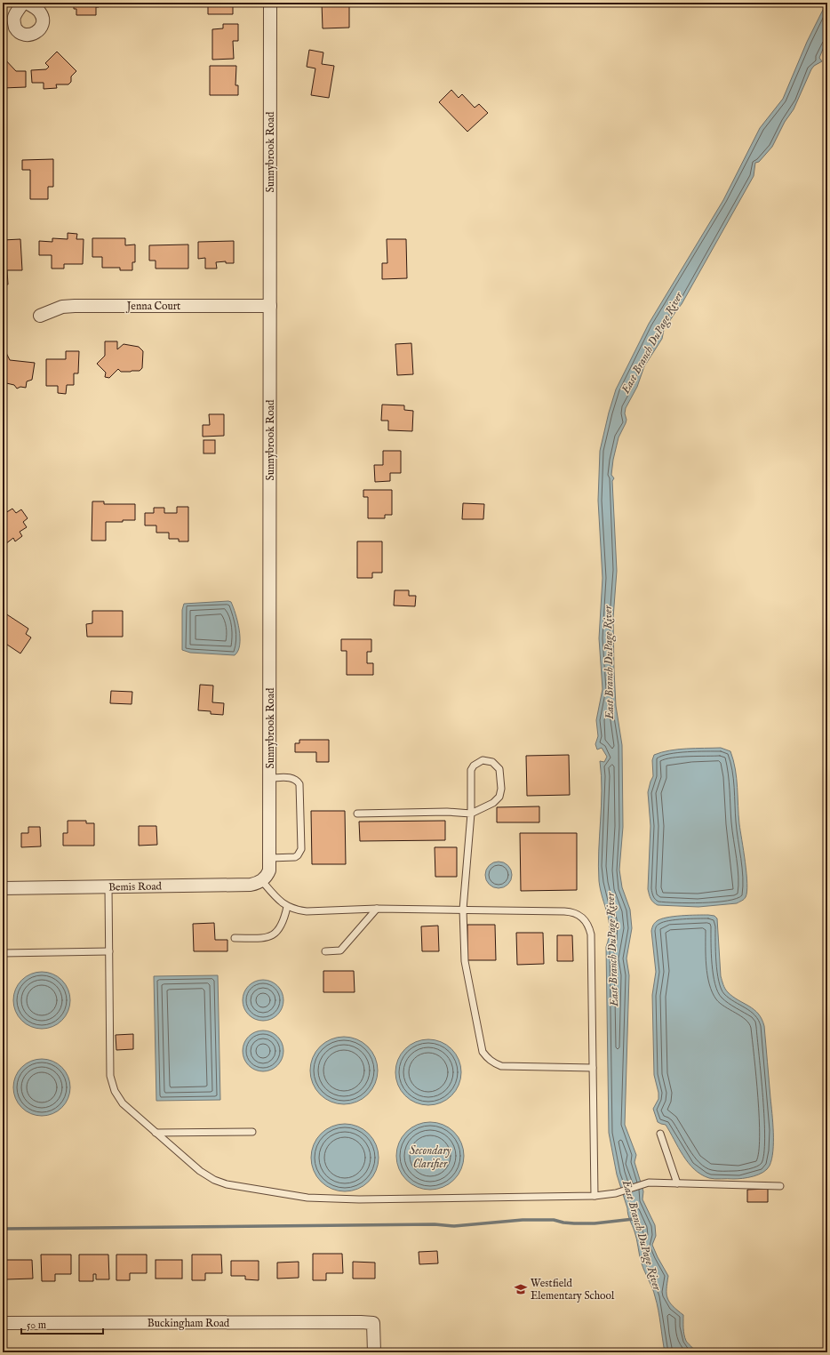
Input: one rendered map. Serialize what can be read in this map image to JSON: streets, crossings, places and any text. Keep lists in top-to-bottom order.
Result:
{
  "streets": {
    "street": [
      "Sunnybrook Road",
      "Jenna Court",
      "Bemis Road",
      "Buckingham Road"
    ]
  },
  "crossings": [
    ["Sunnybrook Road", "Jenna Court"],
    ["Sunnybrook Road", "Bemis Road"]
  ],
  "water": ["East Branch DuPage River", "Secondary Clarifier"],
  "places": {
    "school or university": ["Westfield Elementary School"]
  },
  "scale_bar": "50 m"
}
